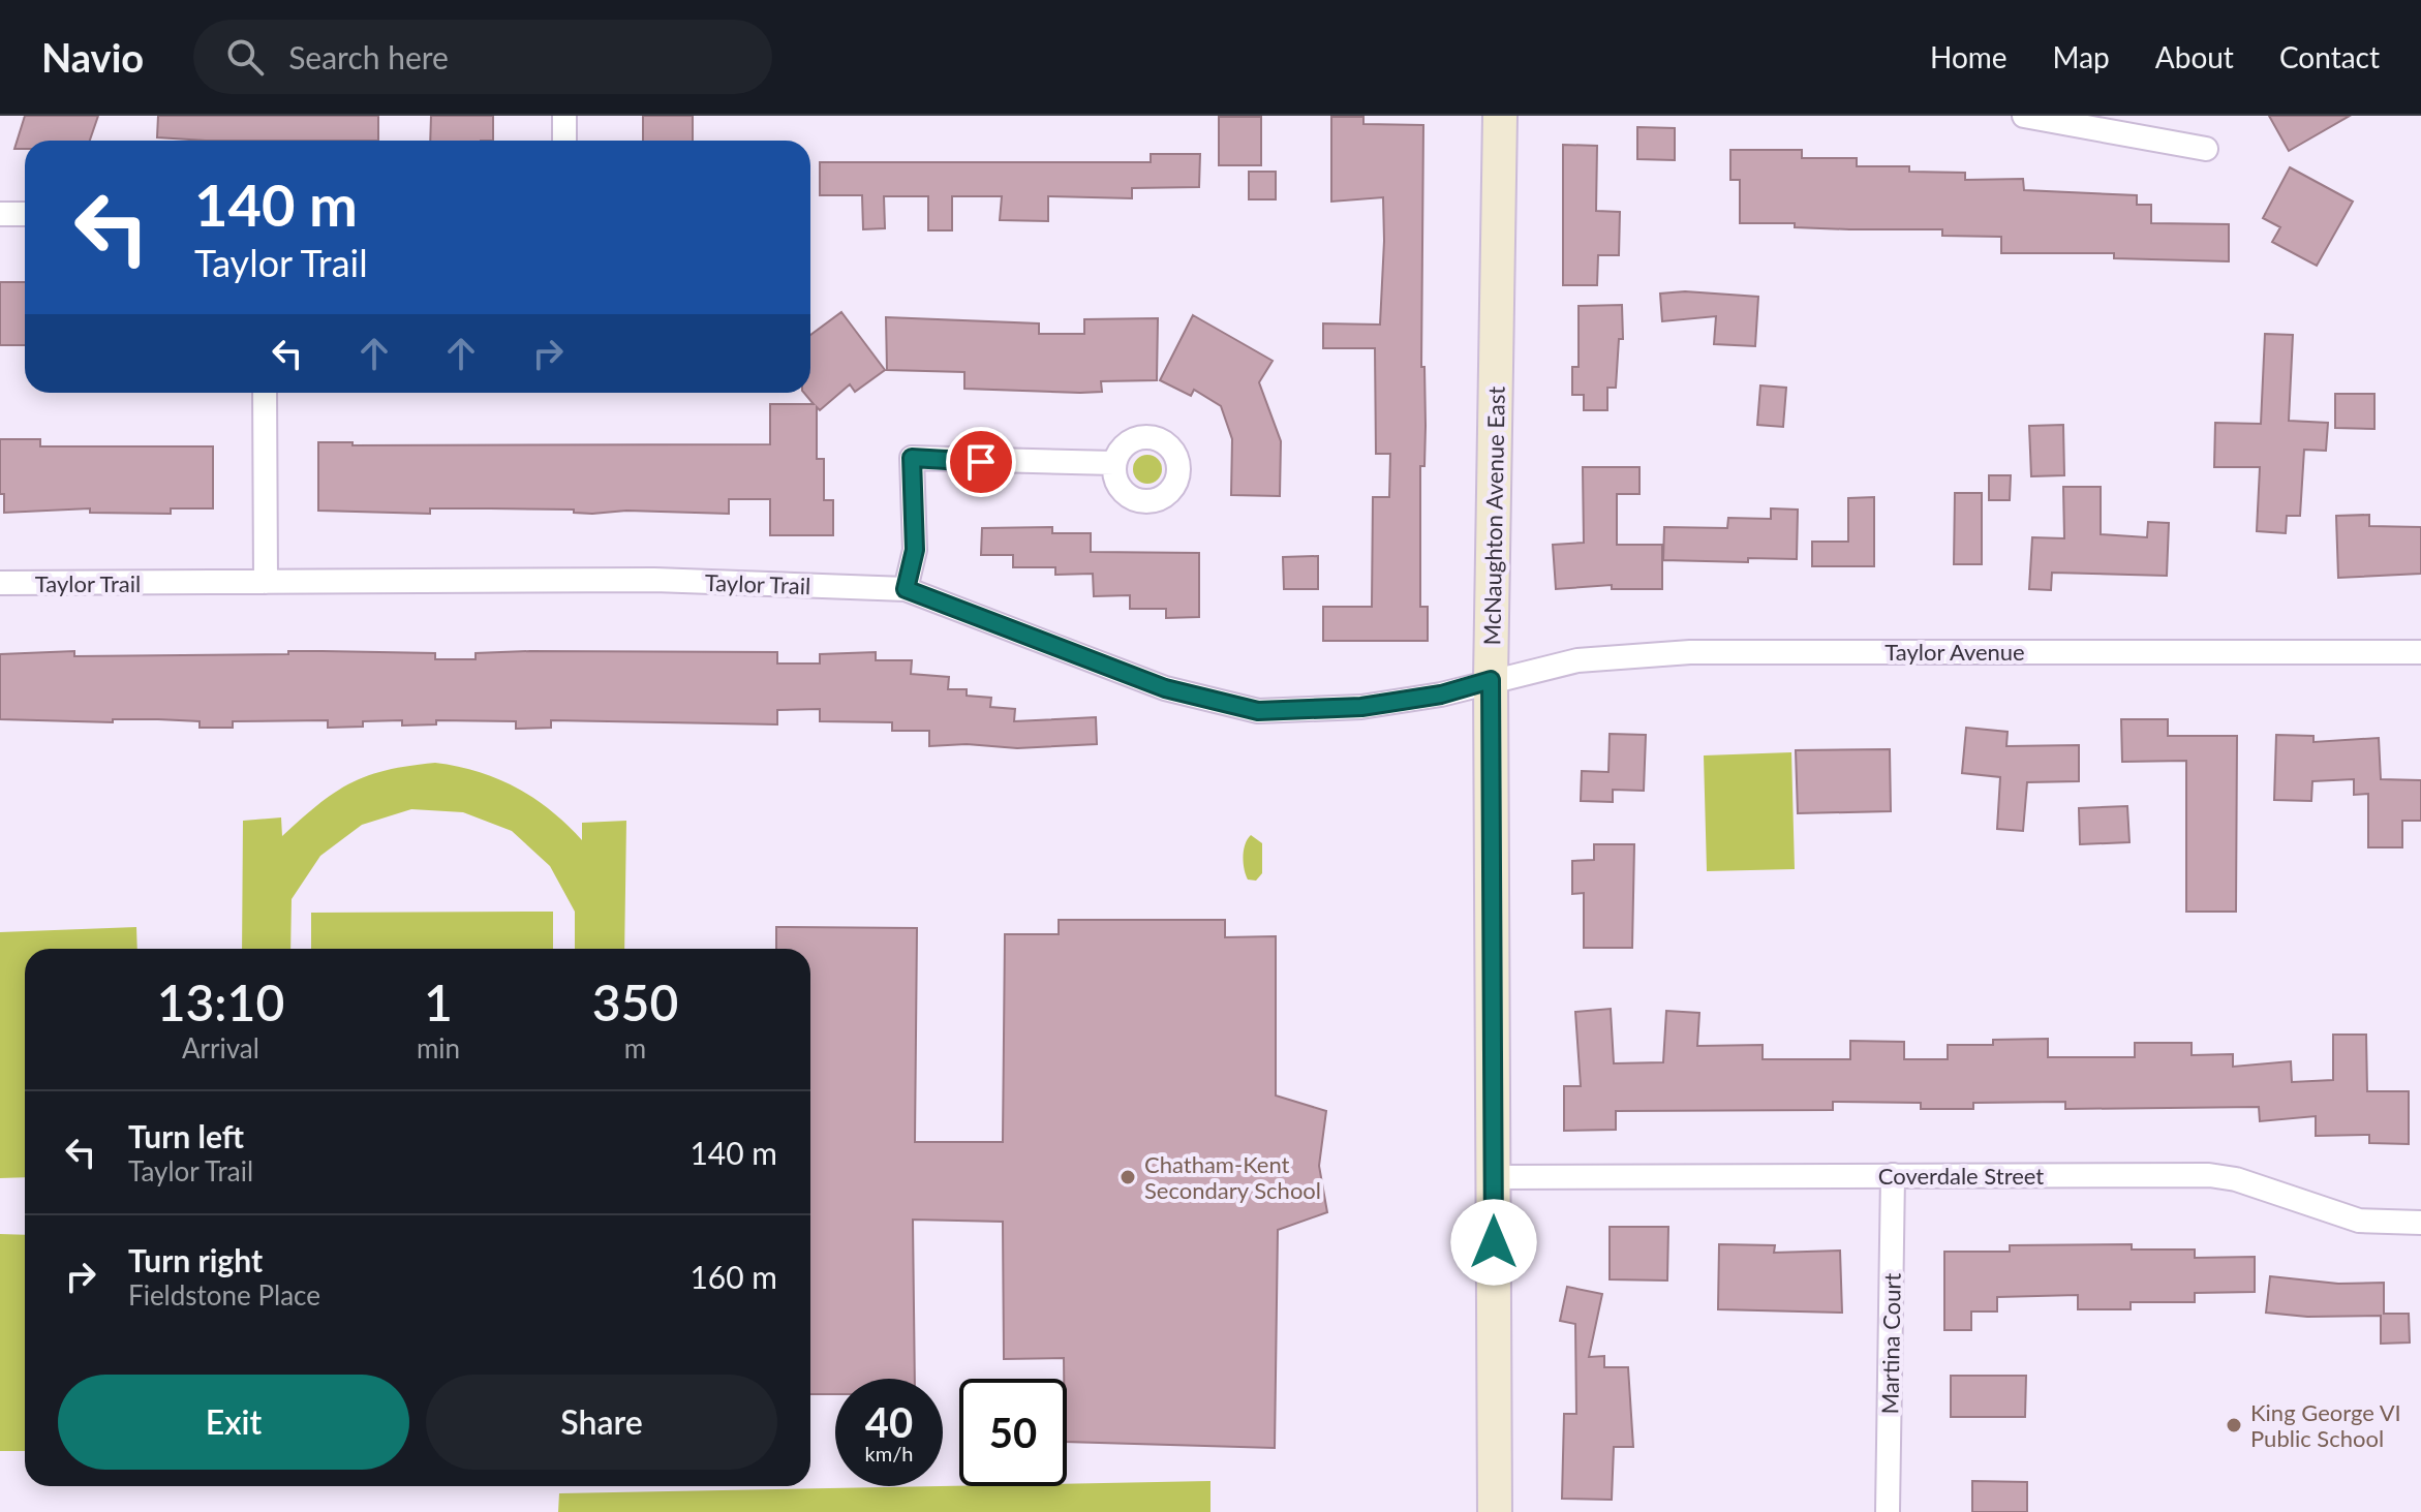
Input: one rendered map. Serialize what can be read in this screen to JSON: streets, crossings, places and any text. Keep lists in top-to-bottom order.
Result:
{
  "streets": {
    "main road": ["McNaughton Avenue East"],
    "street": [
      "Taylor Trail",
      "Taylor Avenue",
      "Coverdale Street",
      "Martina Court"
    ]
  },
  "crossings": [
    ["McNaughton Avenue East", "Taylor Trail"],
    ["McNaughton Avenue East", "Taylor Avenue"],
    ["McNaughton Avenue East", "Coverdale Street"],
    ["Taylor Trail", "Taylor Avenue"],
    ["Coverdale Street", "Martina Court"]
  ],
  "places": ["Chatham-Kent Secondary School", "King George VI Public School"],
  "page": {
    "header": "Navio",
    "search": "Search here",
    "nav": [
      "Home",
      "Map",
      "About",
      "Contact"
    ],
    "turn": ["140 m", "Taylor Trail"],
    "eta": [
      "13:10",
      "Arrival",
      "1",
      "min",
      "350",
      "m"
    ],
    "list": [
      {
        "name": "Turn left",
        "note": "Taylor Trail",
        "value": "140 m"
      },
      {
        "name": "Turn right",
        "note": "Fieldstone Place",
        "value": "160 m"
      }
    ],
    "buttons": ["Exit", "Share"],
    "speed": "40 km/h",
    "limit": "50"
  }
}
